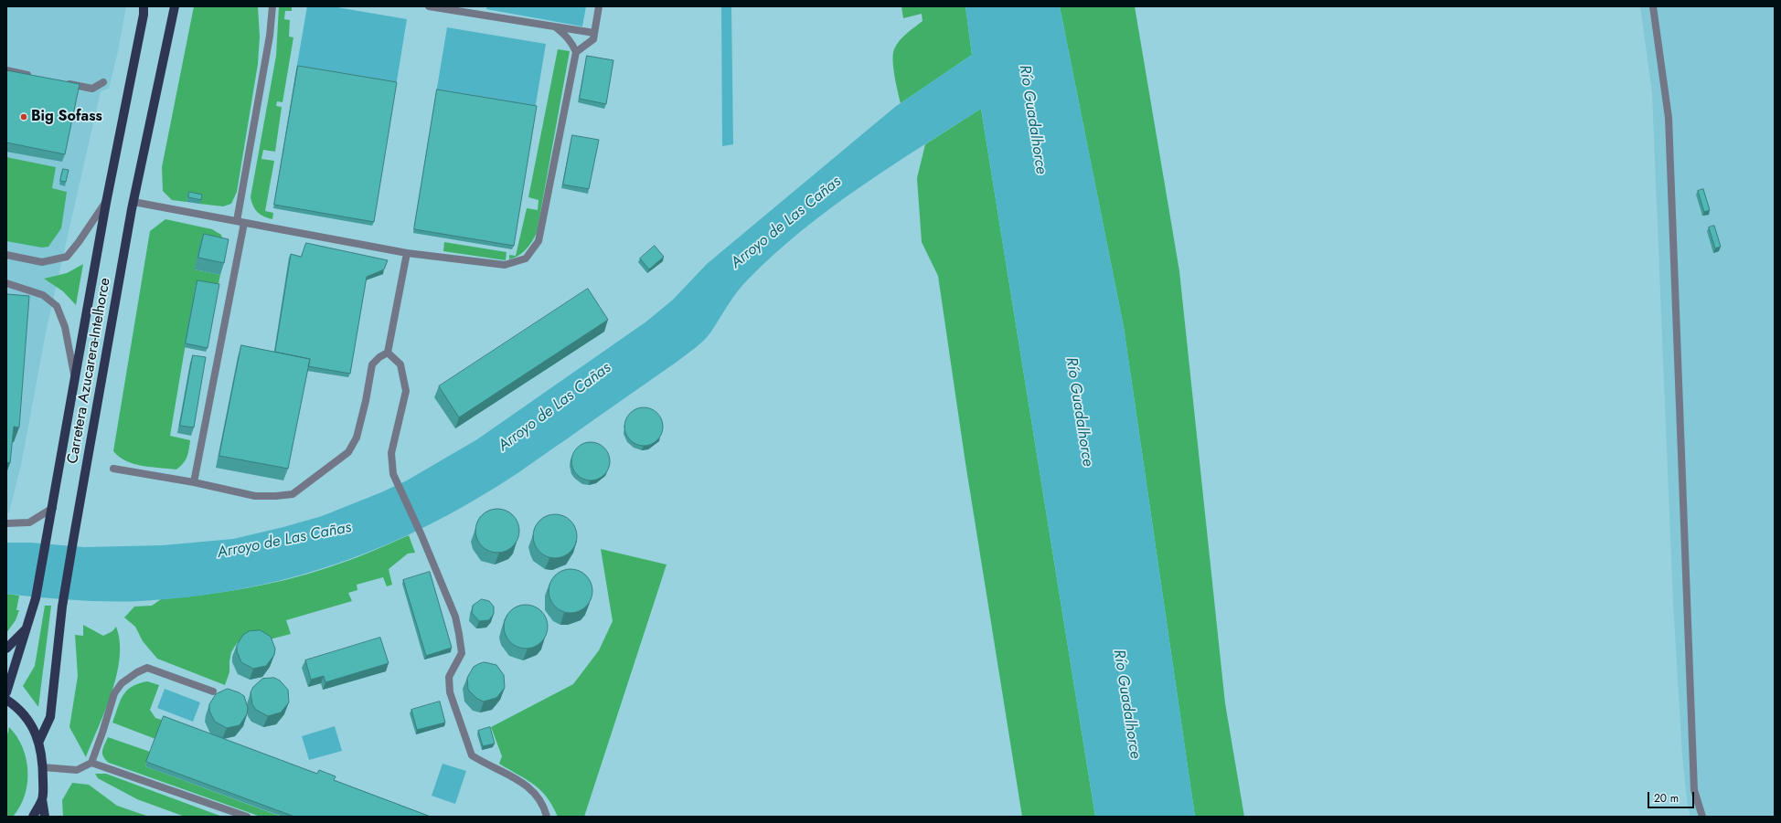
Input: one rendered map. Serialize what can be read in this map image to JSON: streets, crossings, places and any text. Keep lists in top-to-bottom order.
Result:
{
  "streets": {
    "main road": ["Carretera Azucarera-Intelhorce"]
  },
  "water": ["Río Guadalhorce", "Arroyo de Las Cañas"],
  "places": ["Big Sofass"],
  "scale_bar": "20 m"
}
